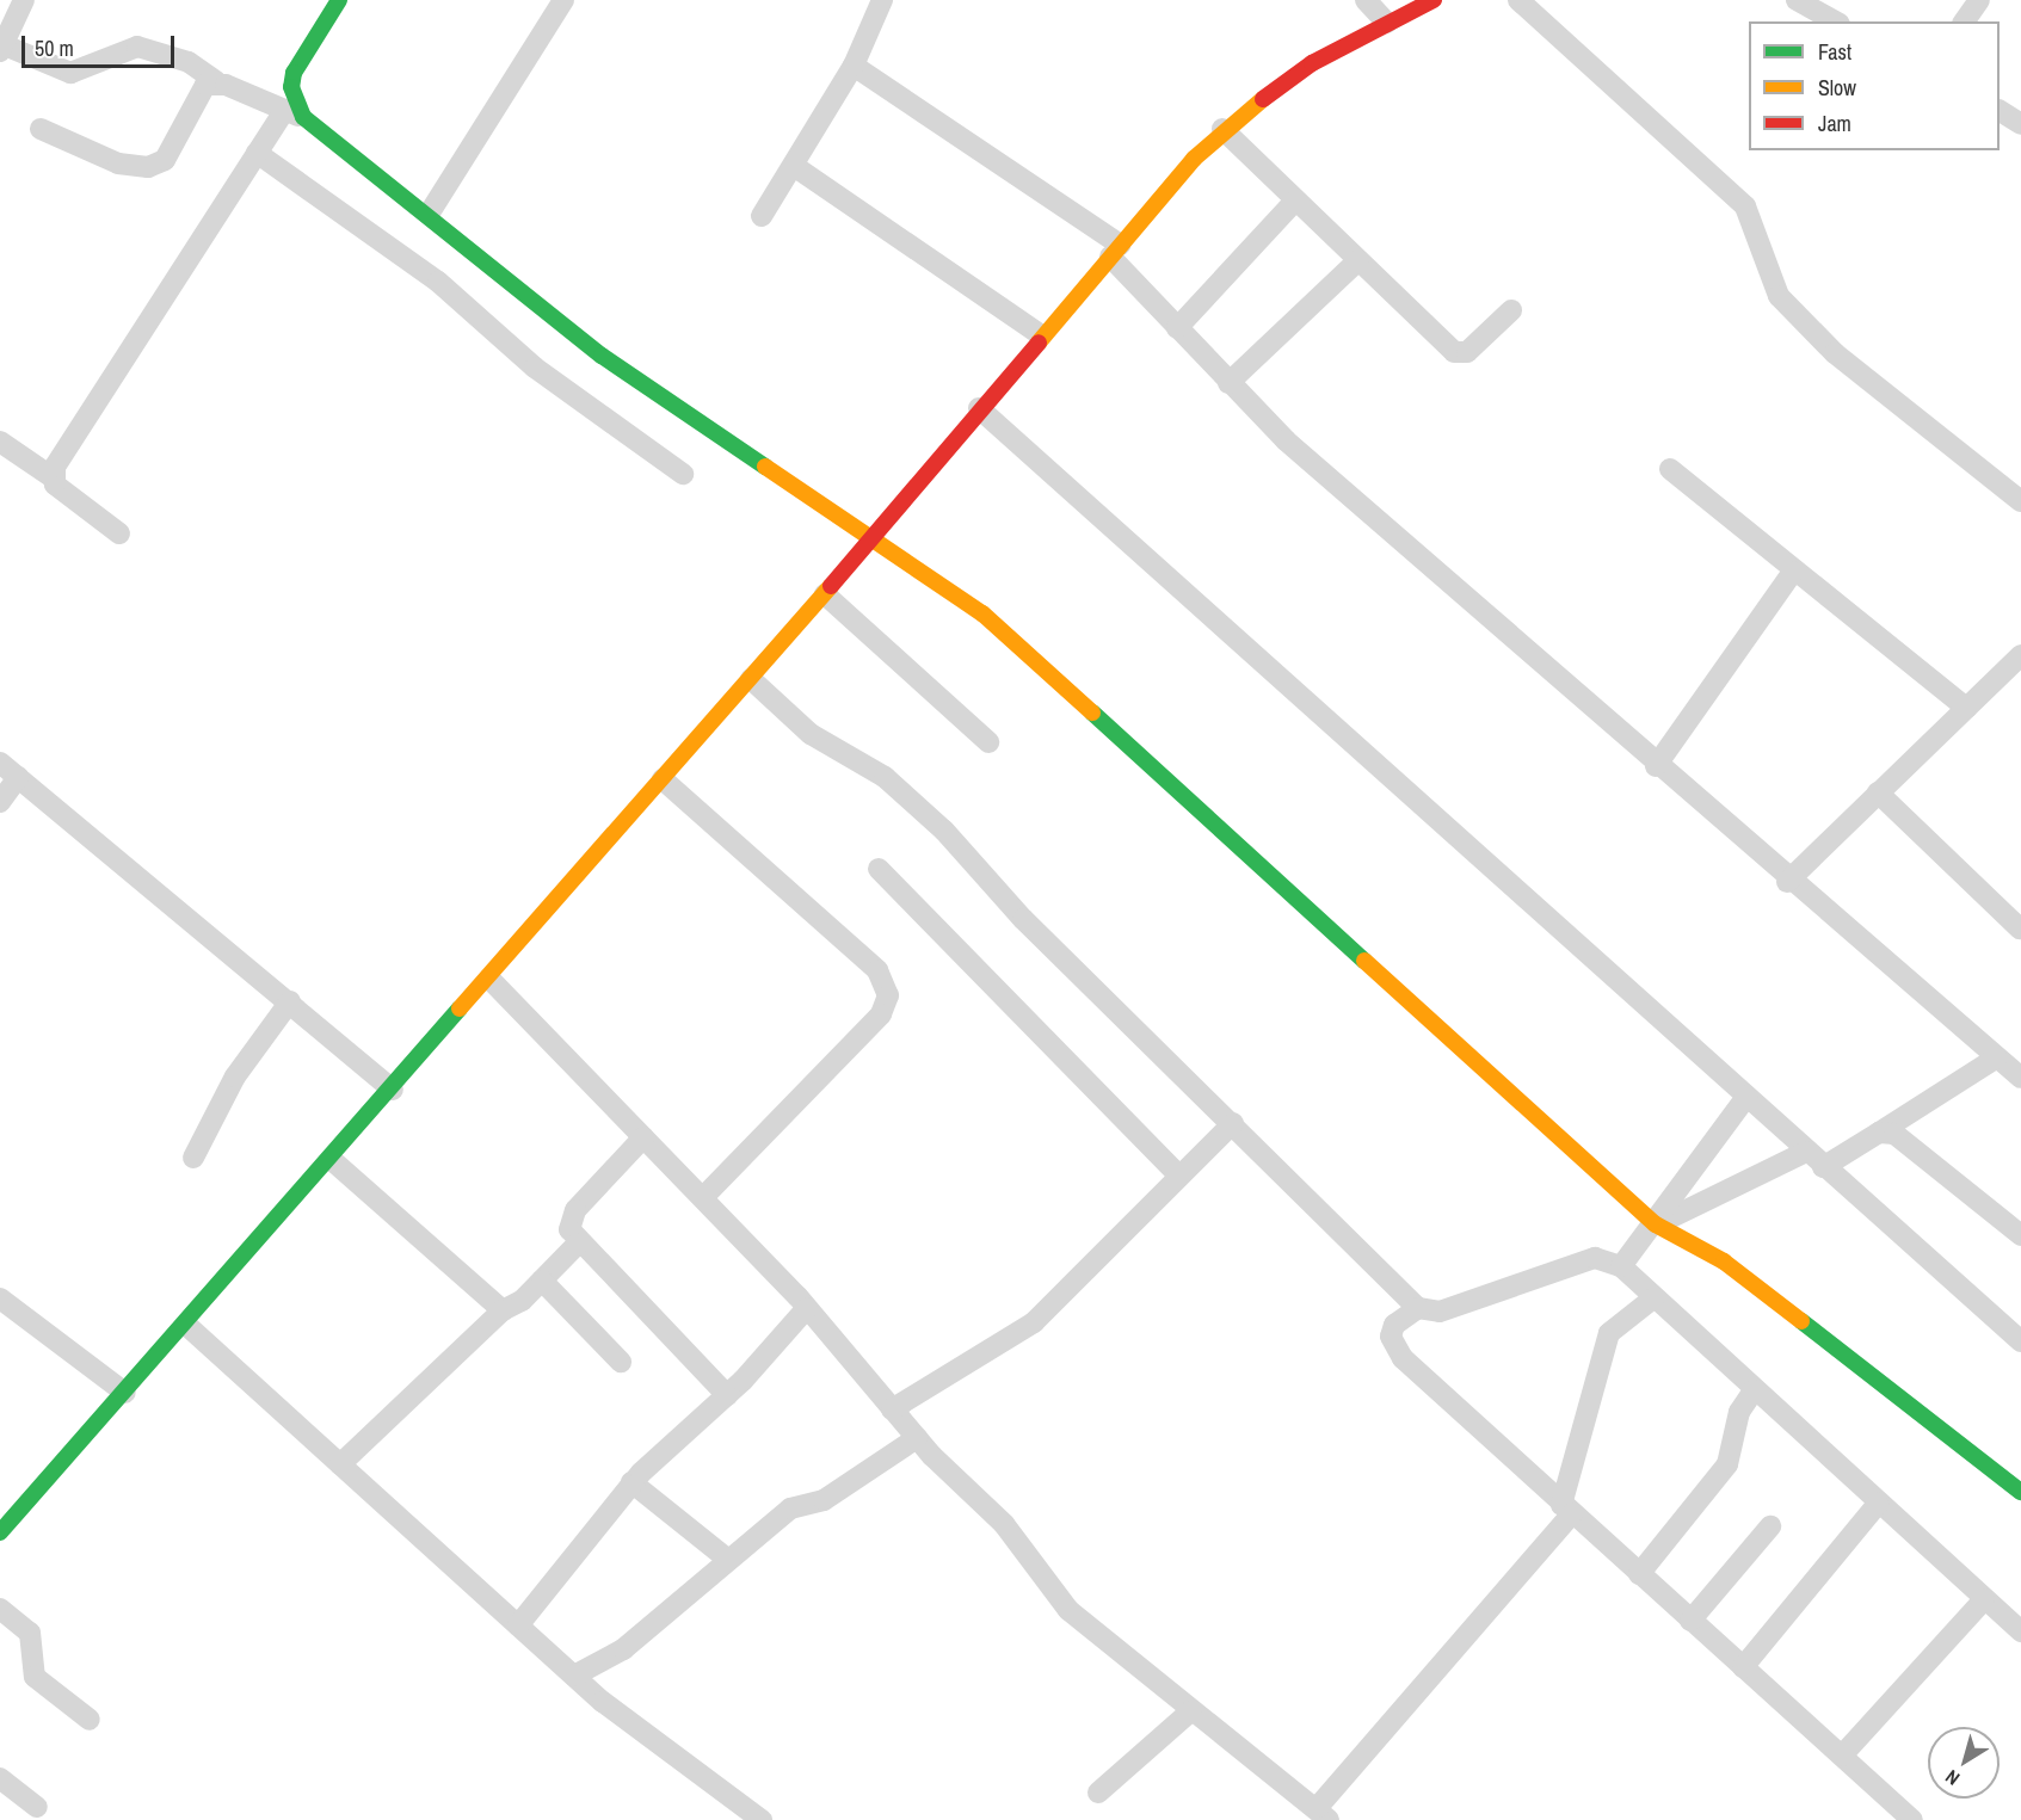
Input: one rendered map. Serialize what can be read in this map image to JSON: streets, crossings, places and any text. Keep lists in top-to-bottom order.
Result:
{
  "legend": ["Fast", "Slow", "Jam"],
  "scale_bar": "50 m",
  "north": "bottom left"
}
